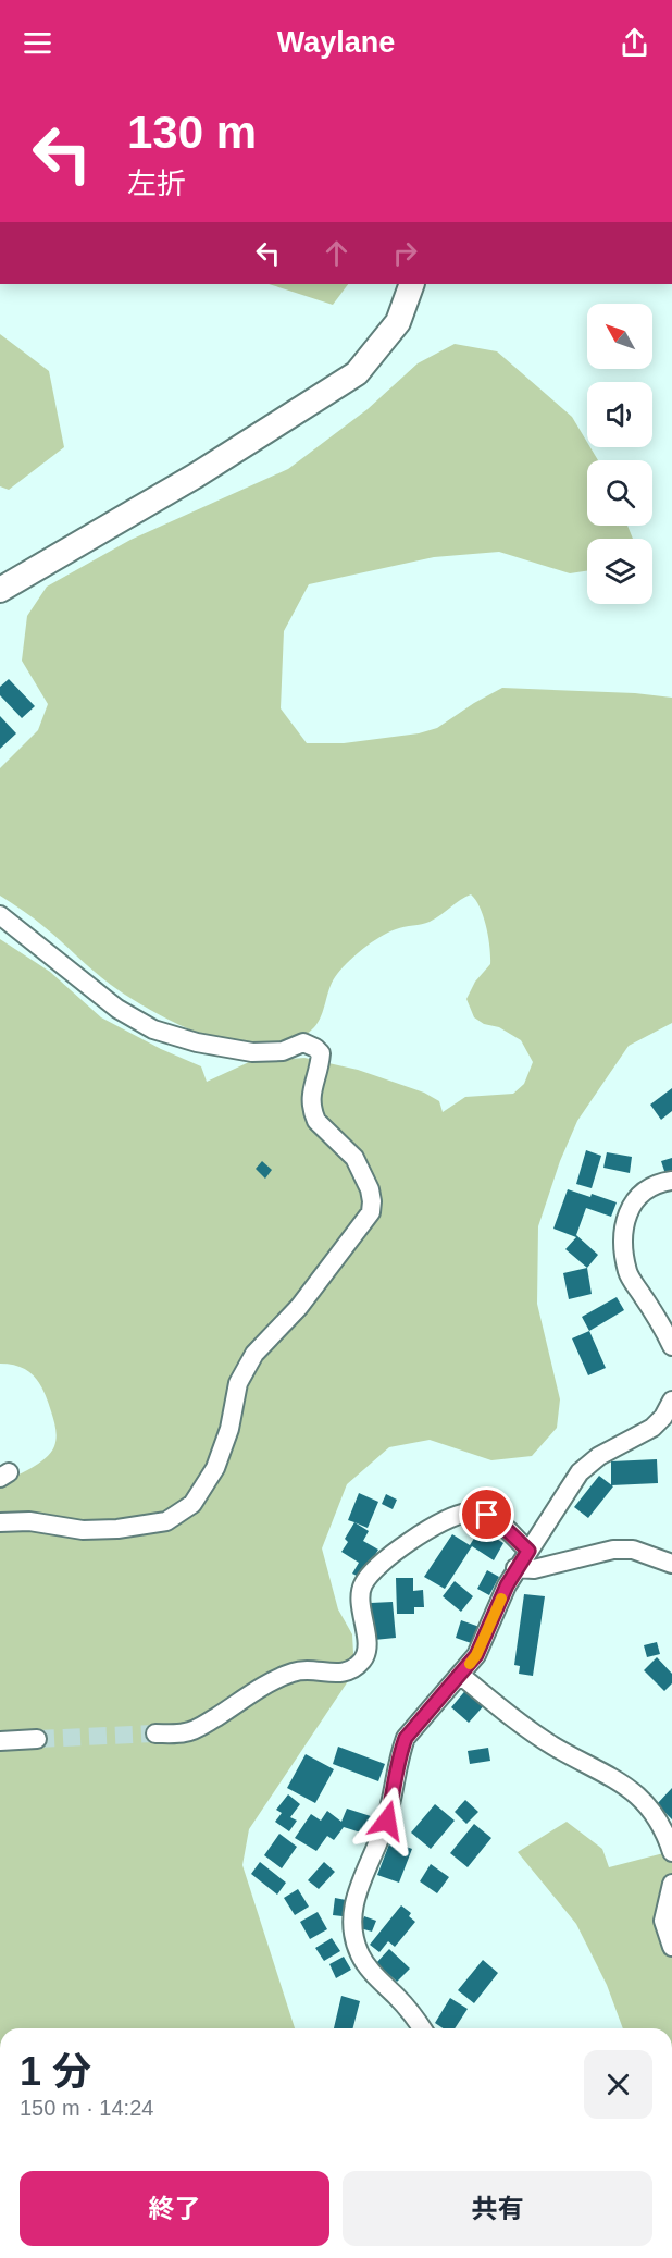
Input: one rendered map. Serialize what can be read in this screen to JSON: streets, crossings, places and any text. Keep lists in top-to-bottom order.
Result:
{
  "north": "top left",
  "page": {
    "header": "Waylane",
    "turn": ["130 m", "左折"],
    "heading": ["1 分", "150 m · 14:24"],
    "buttons": ["終了", "共有"]
  }
}
